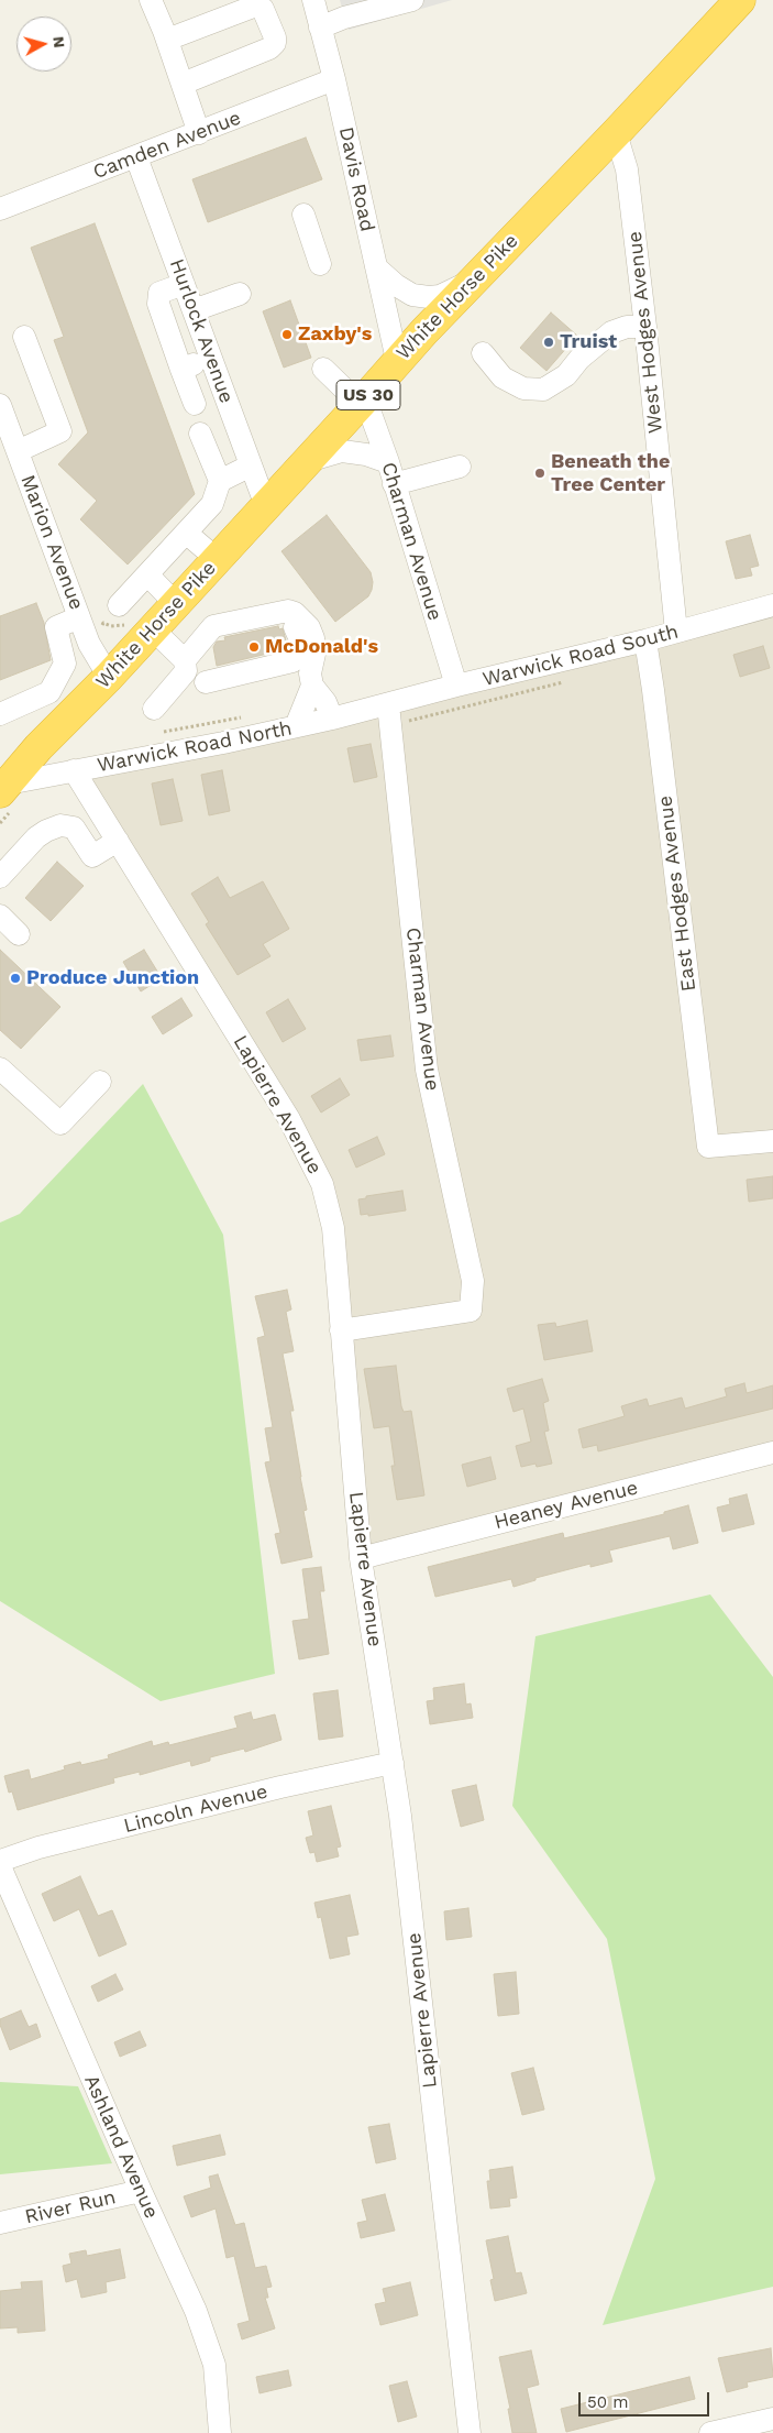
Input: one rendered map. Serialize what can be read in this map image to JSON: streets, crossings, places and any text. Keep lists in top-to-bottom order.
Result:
{
  "streets": {
    "highway": ["White Horse Pike", "US 30"],
    "street": [
      "Camden Avenue",
      "Davis Road",
      "Hurlock Avenue",
      "West Hodges Avenue",
      "Charman Avenue",
      "Marion Avenue",
      "Warwick Road South",
      "Warwick Road North",
      "East Hodges Avenue",
      "Lapierre Avenue",
      "Heaney Avenue",
      "Lincoln Avenue",
      "Ashland Avenue",
      "River Run"
    ]
  },
  "crossings": [
    ["Camden Avenue", "Davis Road"],
    ["Camden Avenue", "Hurlock Avenue"],
    ["Davis Road", "White Horse Pike"],
    ["White Horse Pike", "Hurlock Avenue"],
    ["White Horse Pike", "West Hodges Avenue"],
    ["White Horse Pike", "Charman Avenue"],
    ["White Horse Pike", "Marion Avenue"],
    ["White Horse Pike", "Warwick Road North"],
    ["West Hodges Avenue", "Warwick Road South"],
    ["Charman Avenue", "Warwick Road South"],
    ["Charman Avenue", "Warwick Road North"],
    ["Charman Avenue", "Lapierre Avenue"],
    ["Warwick Road South", "Warwick Road North"],
    ["Warwick Road South", "East Hodges Avenue"],
    ["Warwick Road North", "Lapierre Avenue"],
    ["Lapierre Avenue", "Heaney Avenue"],
    ["Lapierre Avenue", "Lincoln Avenue"],
    ["Ashland Avenue", "River Run"]
  ],
  "places": [
    "Zaxby's",
    "Truist",
    "Beneath the Tree Center",
    "McDonald's",
    "Produce Junction"
  ],
  "scale_bar": "50 m",
  "north": "right"
}
